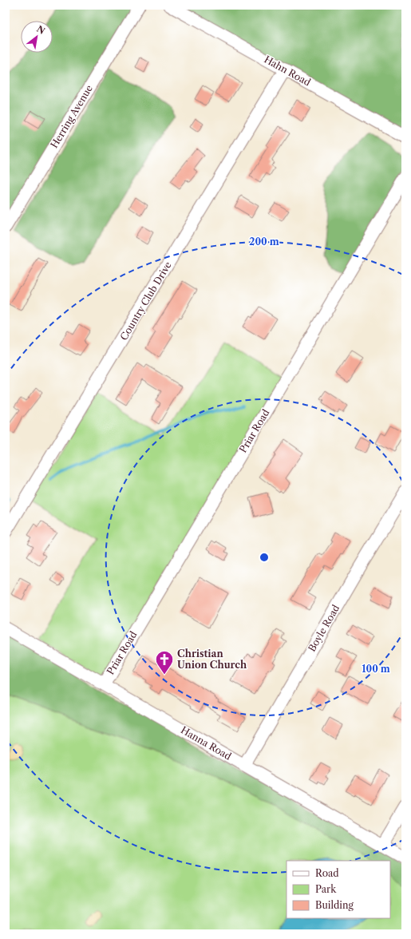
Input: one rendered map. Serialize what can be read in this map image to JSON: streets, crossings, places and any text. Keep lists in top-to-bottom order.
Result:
{
  "streets": {
    "street": [
      "Hahn Road",
      "Herring Avenue",
      "Country Club Drive",
      "Priar Road",
      "Boyle Road",
      "Hanna Road"
    ]
  },
  "crossings": [
    ["Hahn Road", "Country Club Drive"],
    ["Priar Road", "Hanna Road"],
    ["Boyle Road", "Hanna Road"]
  ],
  "places": {
    "church": ["Christian Union Church"]
  },
  "legend": ["Road", "Park", "Building"],
  "north": "top right",
  "rings": ["200 m", "100 m"]
}
